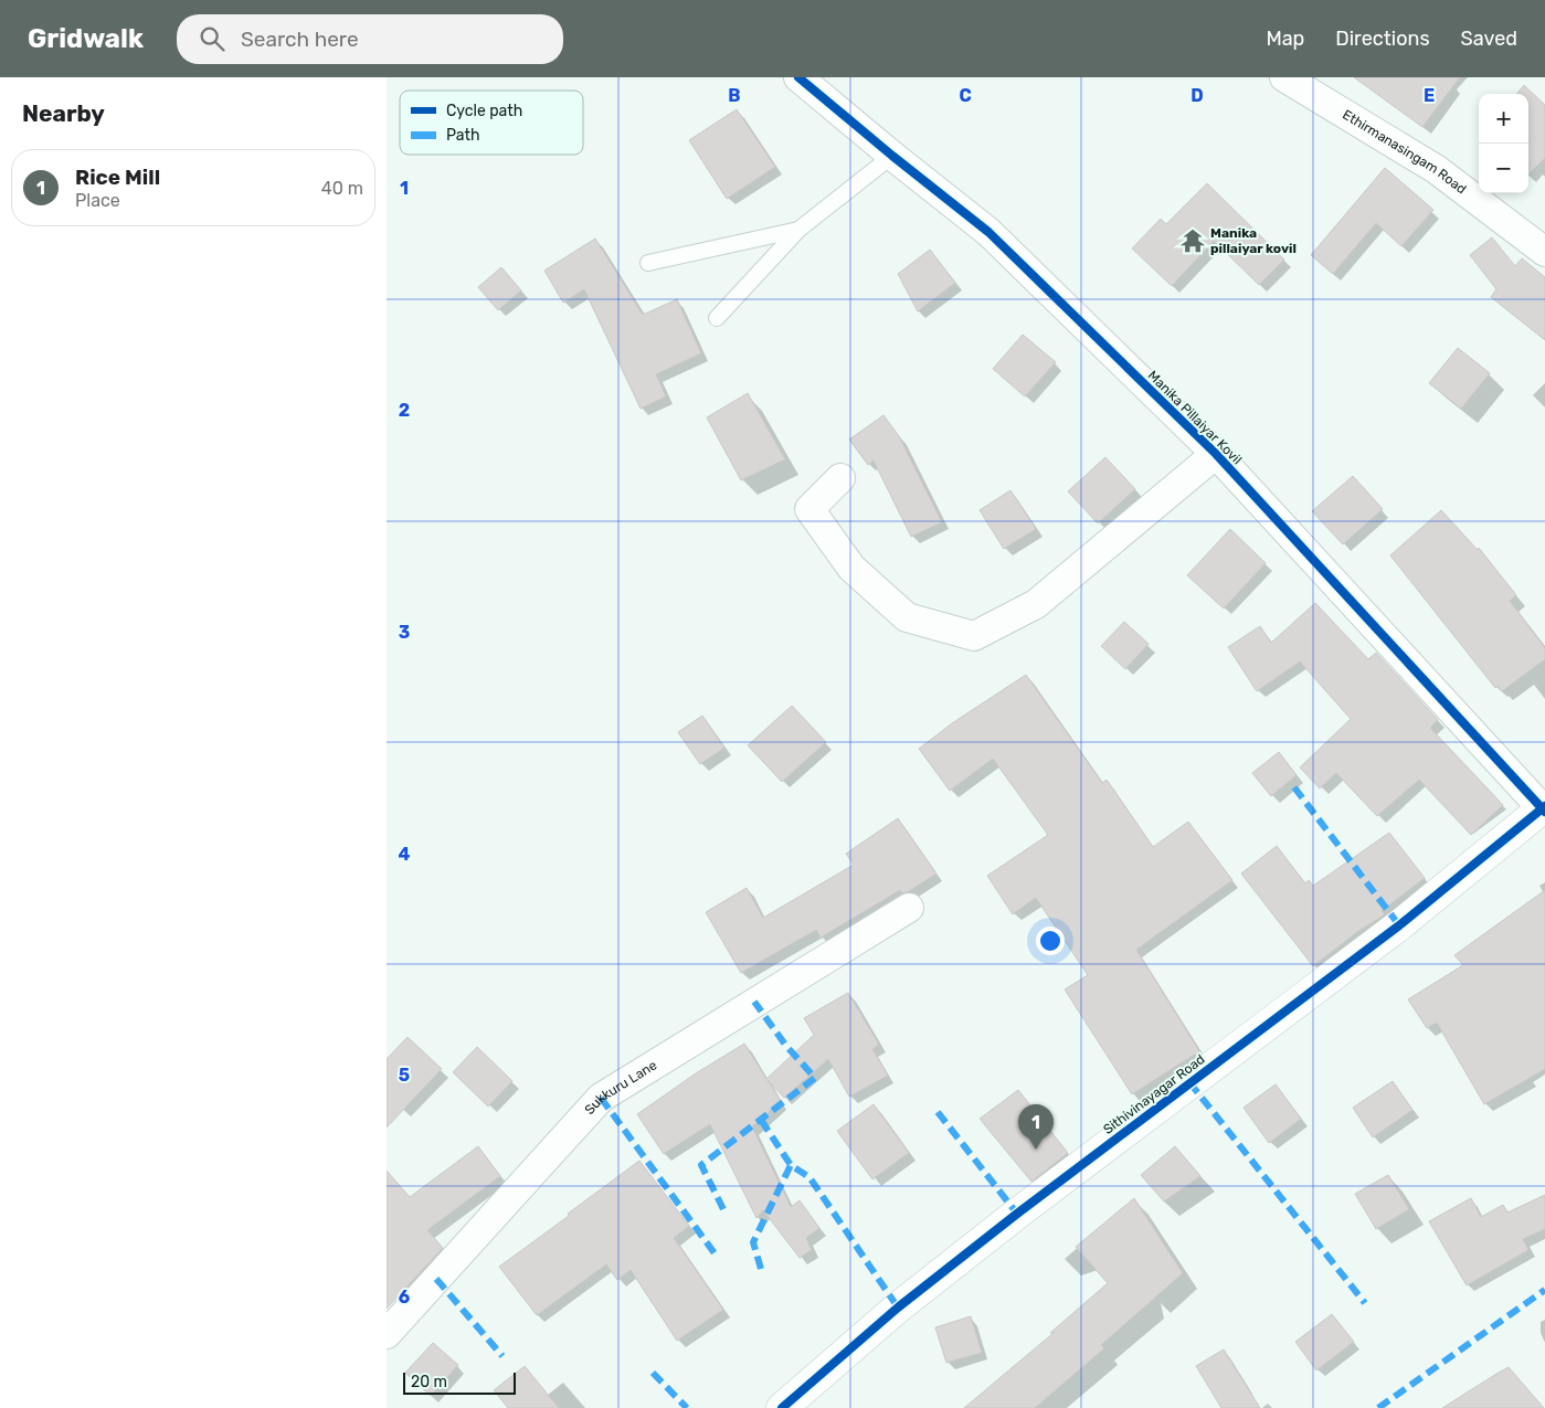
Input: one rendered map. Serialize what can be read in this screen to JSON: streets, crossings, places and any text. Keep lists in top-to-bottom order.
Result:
{
  "streets": {
    "street": [
      "Ethirmanasingam Road",
      "Manika Pillaiyar Kovil",
      "Sukkuru Lane",
      "Sithivinayagar Road"
    ]
  },
  "crossings": [
    ["Manika Pillaiyar Kovil", "Sithivinayagar Road"]
  ],
  "places": {
    "temple": ["Manika pillaiyar kovil"]
  },
  "legend": ["Cycle path", "Path"],
  "scale_bar": "20 m",
  "page": {
    "header": "Gridwalk",
    "search": "Search here",
    "nav": ["Map", "Directions", "Saved"],
    "heading": "Nearby",
    "map_buttons": ["+", "−"],
    "list": [
      {
        "mark": "1",
        "name": "Rice Mill",
        "note": "Place",
        "value": "40 m"
      }
    ],
    "pins": "1",
    "scale": "20 m"
  },
  "grid": {
    "columns": [
      "B",
      "C",
      "D",
      "E"
    ],
    "rows": [
      "1",
      "2",
      "3",
      "4",
      "5",
      "6"
    ]
  }
}
